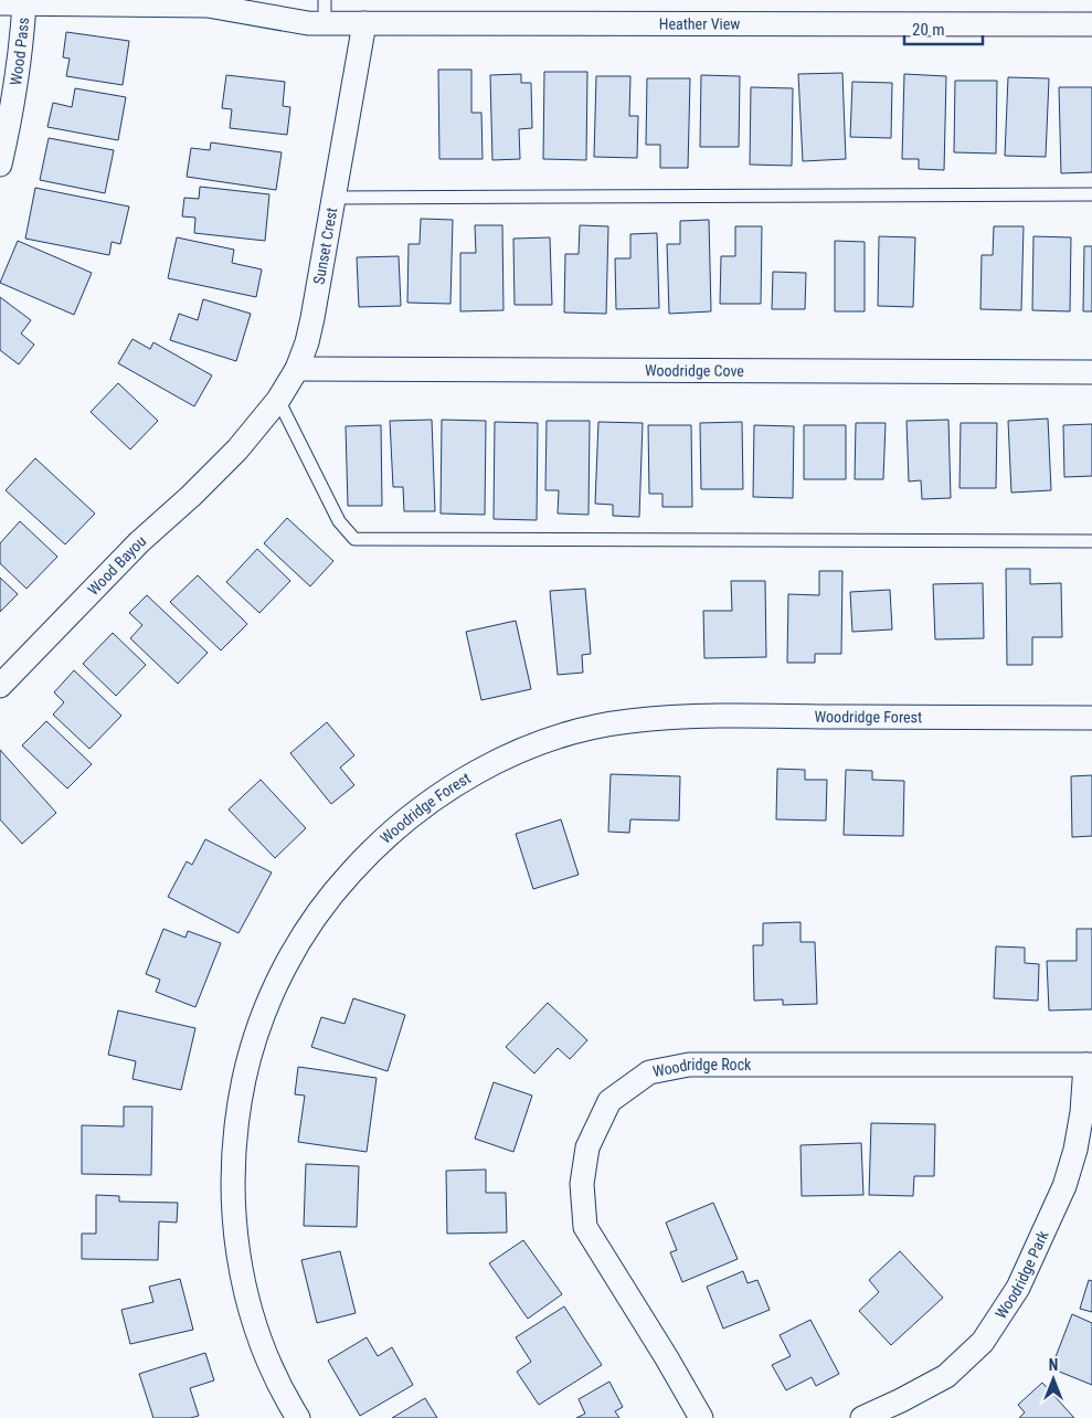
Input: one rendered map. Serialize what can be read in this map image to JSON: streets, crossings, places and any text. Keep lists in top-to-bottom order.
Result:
{
  "streets": {
    "street": [
      "Heather View",
      "Wood Pass",
      "Sunset Crest",
      "Woodridge Cove",
      "Wood Bayou",
      "Woodridge Forest",
      "Woodridge Rock",
      "Woodridge Park"
    ]
  },
  "crossings": [
    ["Heather View", "Wood Pass"],
    ["Heather View", "Sunset Crest"],
    ["Sunset Crest", "Woodridge Cove"],
    ["Sunset Crest", "Wood Bayou"],
    ["Woodridge Rock", "Woodridge Park"]
  ],
  "scale_bar": "20 m",
  "north": "top"
}
